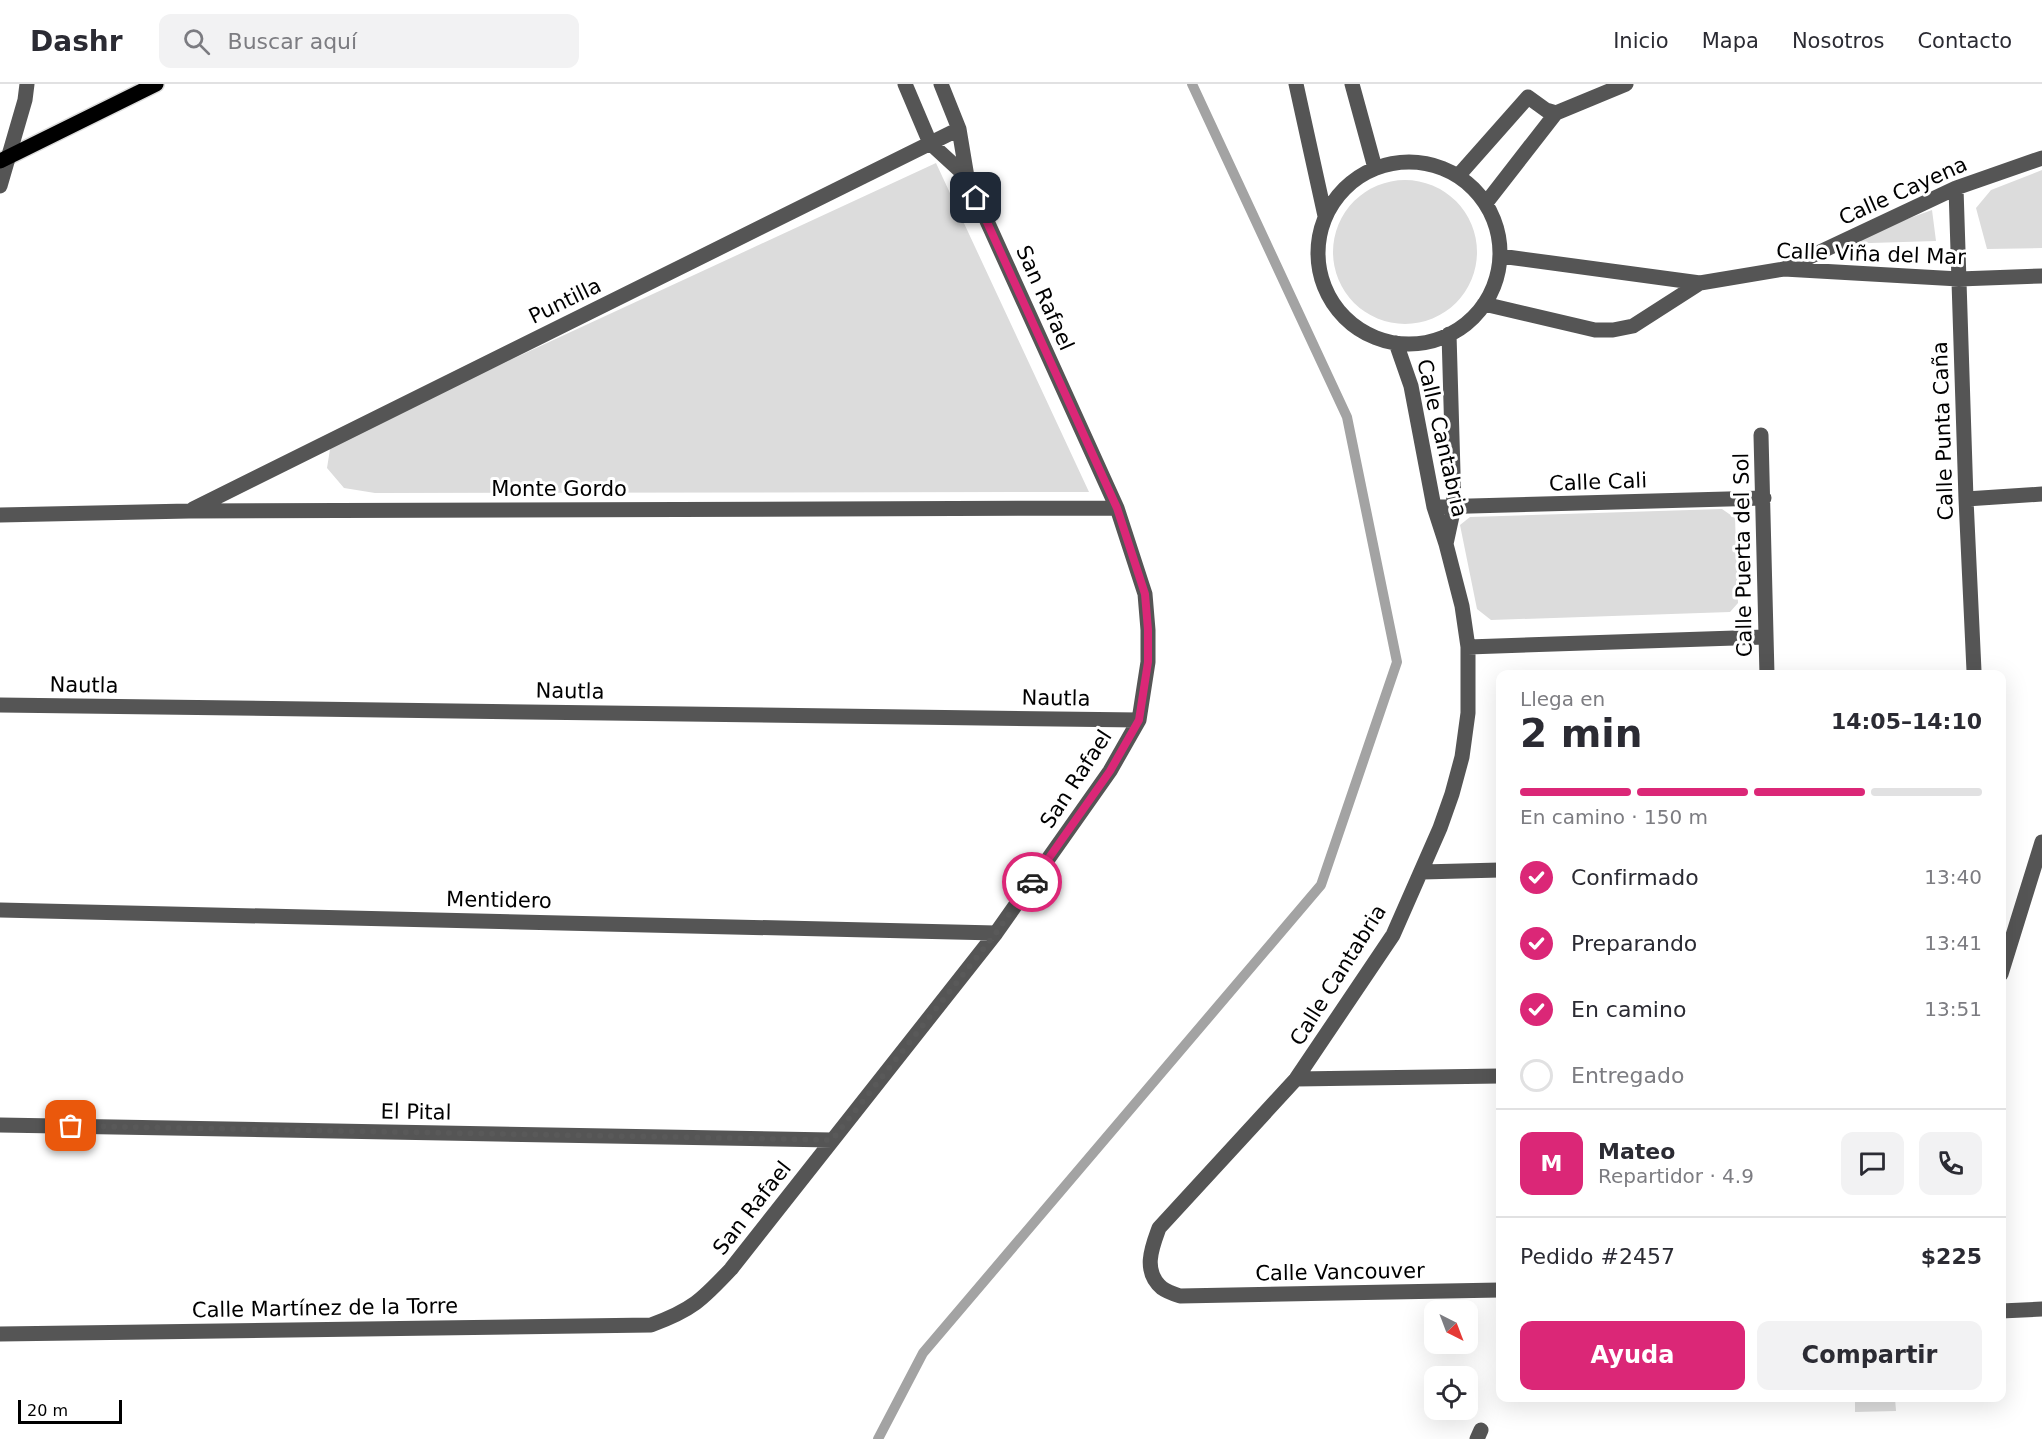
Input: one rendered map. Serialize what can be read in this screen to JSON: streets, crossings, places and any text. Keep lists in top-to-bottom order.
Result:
{
  "streets": {
    "street": [
      "Calle Cayena",
      "Calle Viña del Mar",
      "San Rafael",
      "Puntilla",
      "Calle Punta Caña",
      "Calle Cantabria",
      "Calle Cali",
      "Monte Gordo",
      "Calle Puerta del Sol",
      "Nautla",
      "Mentidero",
      "El Pital",
      "Calle Vancouver",
      "Calle Martínez de la Torre"
    ]
  },
  "crossings": [
    ["Calle Cayena", "Calle Viña del Mar"],
    ["Calle Cayena", "Calle Punta Caña"],
    ["Calle Viña del Mar", "Calle Punta Caña"],
    ["Calle Viña del Mar", "Calle Cantabria"],
    ["San Rafael", "Puntilla"],
    ["San Rafael", "Monte Gordo"],
    ["San Rafael", "Nautla"],
    ["San Rafael", "Mentidero"],
    ["San Rafael", "El Pital"],
    ["San Rafael", "Calle Martínez de la Torre"],
    ["Puntilla", "Monte Gordo"],
    ["Calle Cantabria", "Calle Cali"],
    ["Calle Cantabria", "Calle Vancouver"],
    ["Calle Cali", "Calle Puerta del Sol"]
  ],
  "scale_bar": "20 m",
  "north": "bottom right",
  "page": {
    "header": "Dashr",
    "search": "Buscar aquí",
    "nav": [
      "Inicio",
      "Mapa",
      "Nosotros",
      "Contacto"
    ],
    "heading": ["2 min", "Llega en", "14:05–14:10"],
    "panel": [
      "Mateo",
      "Repartidor · 4.9",
      "Pedido #2457",
      "$225"
    ],
    "bar": "En camino · 150 m",
    "list": [
      ["Confirmado", "13:40"],
      ["Preparando", "13:41"],
      ["En camino", "13:51"],
      "Entregado"
    ],
    "round": "M",
    "buttons": ["Ayuda", "Compartir"],
    "scale": "20 m"
  }
}
